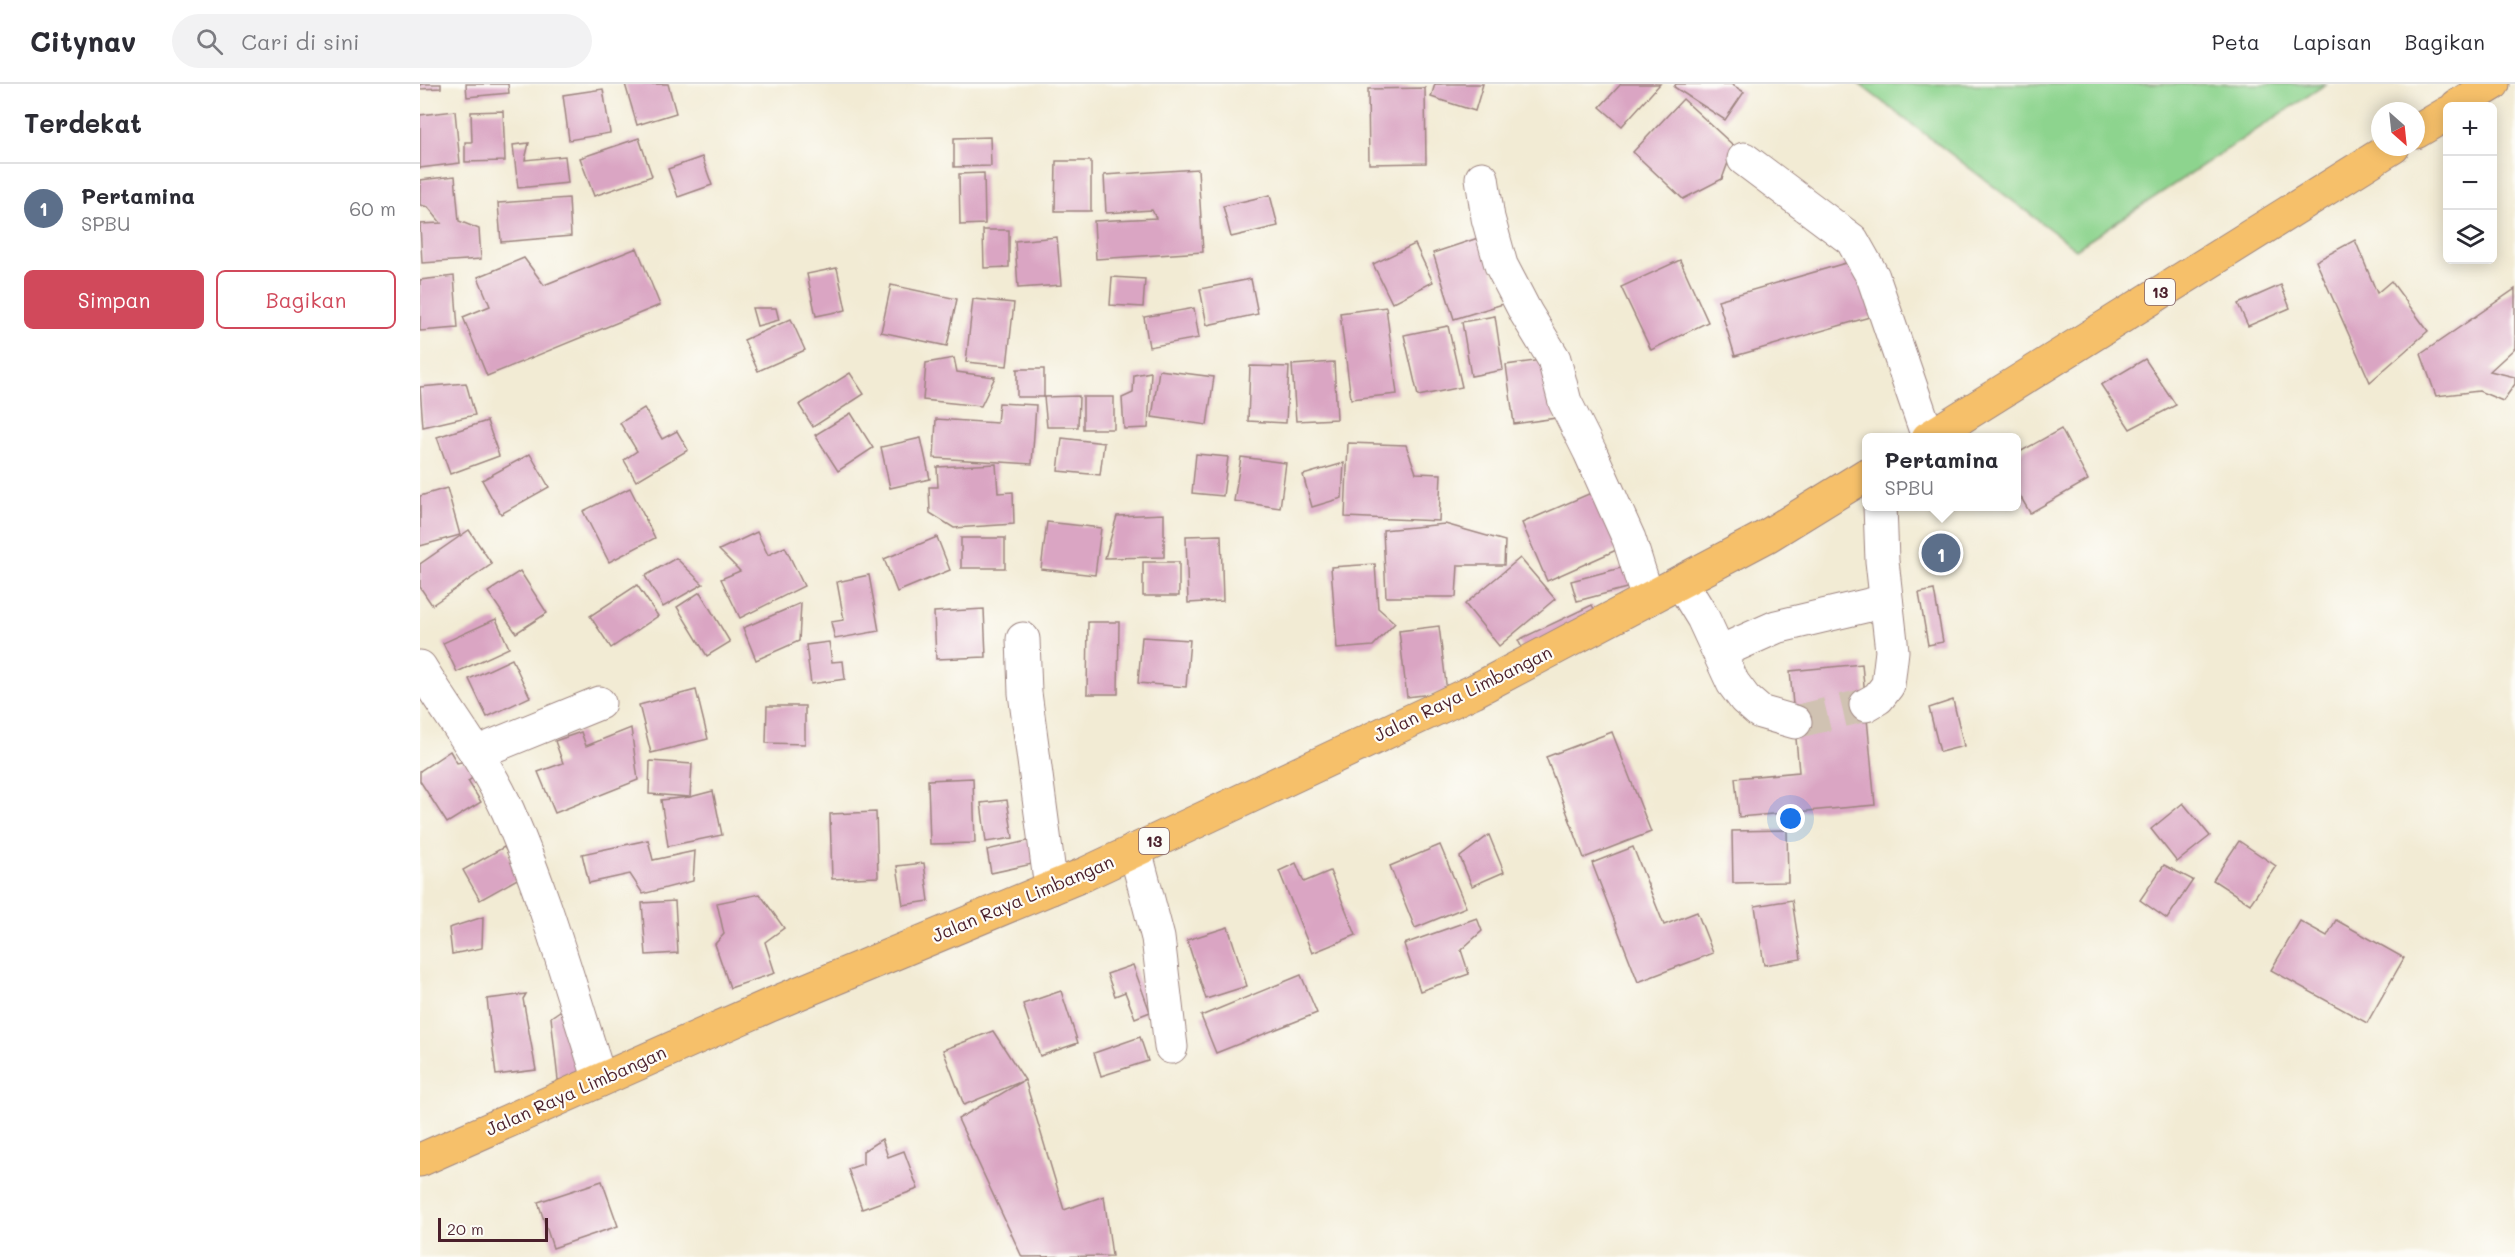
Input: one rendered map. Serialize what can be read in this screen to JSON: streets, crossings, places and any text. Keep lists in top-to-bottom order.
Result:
{
  "streets": {
    "highway": ["13", "Jalan Raya Limbangan"]
  },
  "scale_bar": "20 m",
  "north": "bottom right",
  "page": {
    "header": "Citynav",
    "search": "Cari di sini",
    "nav": ["Peta", "Lapisan", "Bagikan"],
    "heading": "Terdekat",
    "map_buttons": ["+", "−"],
    "list": [
      {
        "mark": "1",
        "name": "Pertamina",
        "note": "SPBU",
        "value": "60 m"
      }
    ],
    "buttons": ["Simpan", "Bagikan"],
    "popup": ["Pertamina", "SPBU"],
    "pins": "1",
    "scale": "20 m"
  }
}
